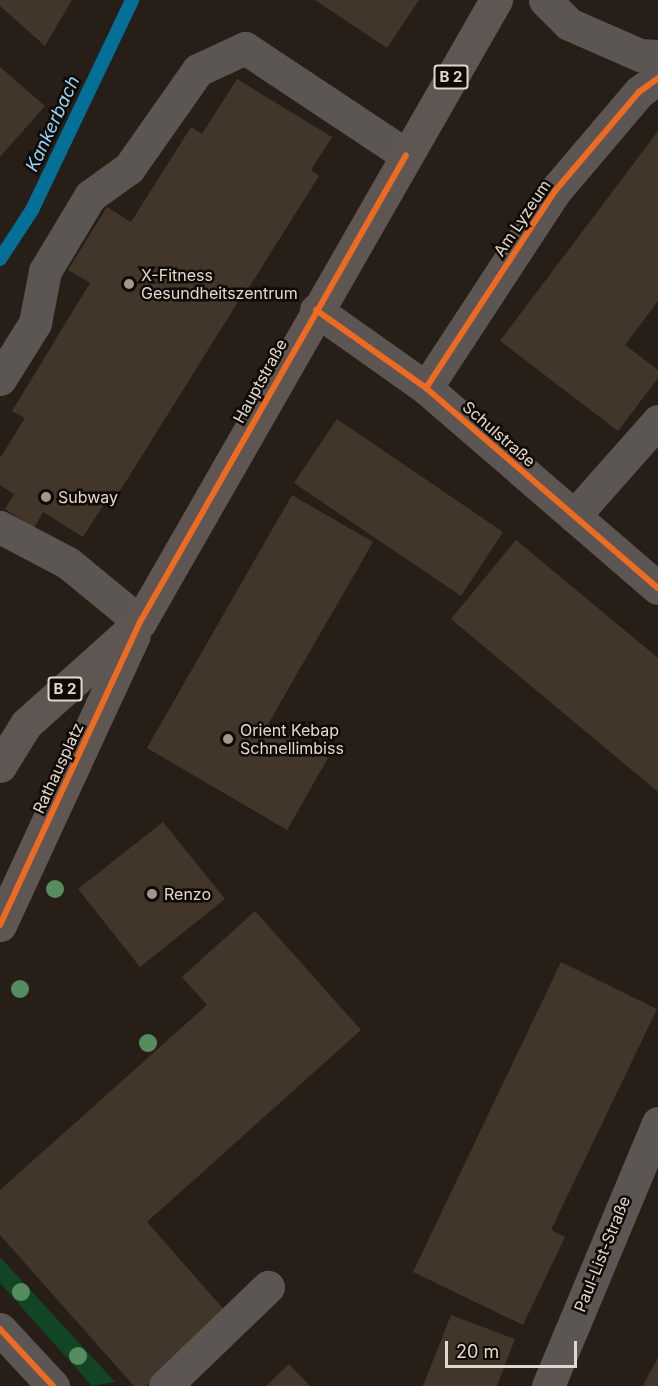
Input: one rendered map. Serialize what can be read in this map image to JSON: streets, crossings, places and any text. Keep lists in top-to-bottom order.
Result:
{
  "streets": {
    "main road": ["B 2", "Hauptstraße", "Rathausplatz"],
    "street": ["Am Lyzeum", "Schulstraße", "Paul-List-Straße"]
  },
  "crossings": [
    ["Am Lyzeum", "Schulstraße"],
    ["Hauptstraße", "Schulstraße"],
    ["Hauptstraße", "Rathausplatz"]
  ],
  "water": ["Kankerbach"],
  "places": [
    "X-Fitness Gesundheitszentrum",
    "Subway",
    "Orient Kebap Schnellimbiss",
    "Renzo"
  ],
  "scale_bar": "20 m"
}
